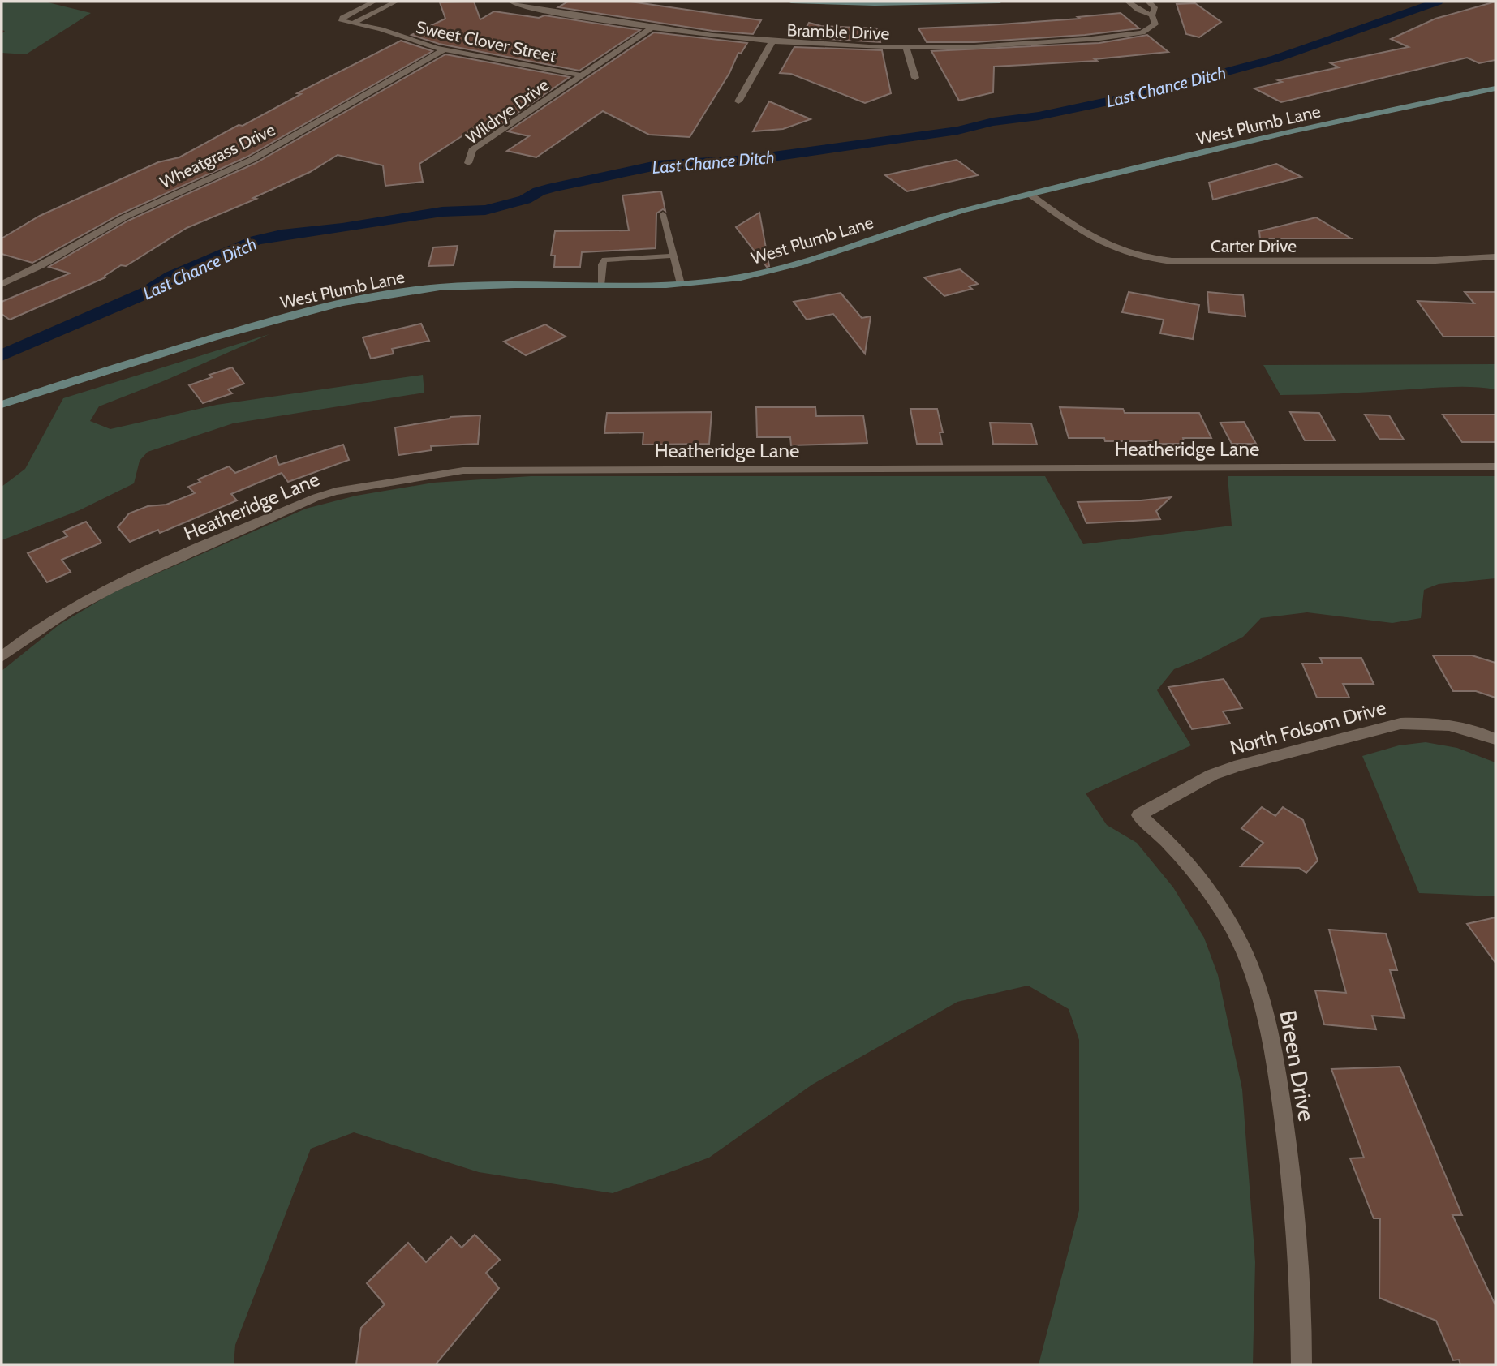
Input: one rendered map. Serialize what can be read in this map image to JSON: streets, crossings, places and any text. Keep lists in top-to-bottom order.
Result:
{
  "streets": {
    "main road": ["West Plumb Lane"],
    "street": [
      "Bramble Drive",
      "Sweet Clover Street",
      "Wildrye Drive",
      "Wheatgrass Drive",
      "Carter Drive",
      "Heatheridge Lane",
      "North Folsom Drive",
      "Breen Drive"
    ]
  },
  "crossings": [
    ["Bramble Drive", "Wildrye Drive"],
    ["Sweet Clover Street", "Wildrye Drive"],
    ["Sweet Clover Street", "Wheatgrass Drive"],
    ["West Plumb Lane", "Carter Drive"],
    ["North Folsom Drive", "Breen Drive"]
  ],
  "water": ["Last Chance Ditch"]
}
